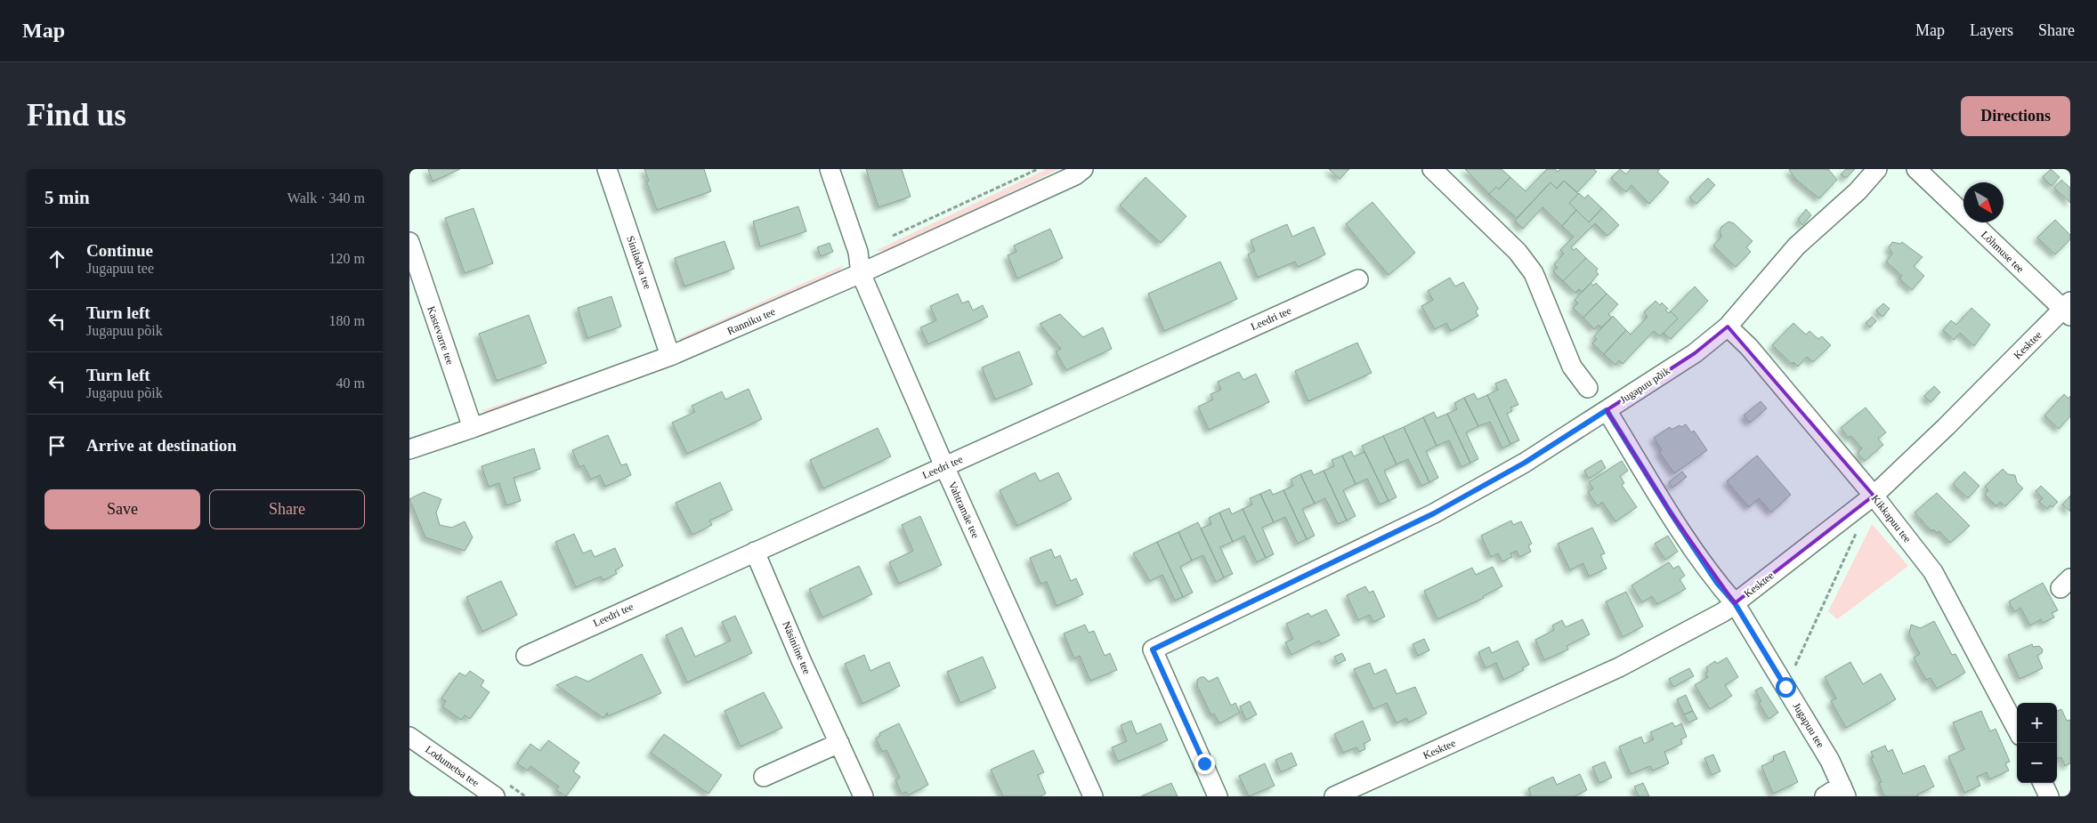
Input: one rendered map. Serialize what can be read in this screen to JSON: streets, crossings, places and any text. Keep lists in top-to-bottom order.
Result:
{
  "streets": {
    "street": [
      "Lõhmuse tee",
      "Siniladva tee",
      "Leedri tee",
      "Ranniku tee",
      "Kastevarre tee",
      "Kesktee",
      "Jugapuu põik",
      "Vahtramäe tee",
      "Kikkapuu tee",
      "Näsiniine tee",
      "Jugapuu tee",
      "Lodumetsa tee"
    ]
  },
  "crossings": [
    ["Lõhmuse tee", "Kesktee"],
    ["Siniladva tee", "Ranniku tee"],
    ["Leedri tee", "Vahtramäe tee"],
    ["Leedri tee", "Näsiniine tee"],
    ["Ranniku tee", "Kastevarre tee"],
    ["Ranniku tee", "Vahtramäe tee"],
    ["Kesktee", "Kikkapuu tee"],
    ["Kesktee", "Jugapuu tee"],
    ["Jugapuu põik", "Kikkapuu tee"],
    ["Jugapuu põik", "Jugapuu tee"]
  ],
  "north": "bottom right",
  "page": {
    "header": "Map",
    "nav": ["Map", "Layers", "Share"],
    "buttons": [
      "Directions",
      ["Save", "Share"]
    ],
    "title": "Find us",
    "heading": ["5 min", "Walk · 340 m"],
    "list": [
      ["Continue", "Jugapuu tee", "120 m"],
      ["Turn left", "Jugapuu põik", "180 m"],
      ["Turn left", "Jugapuu põik", "40 m"],
      "Arrive at destination"
    ],
    "map_buttons": ["+", "−"]
  }
}
